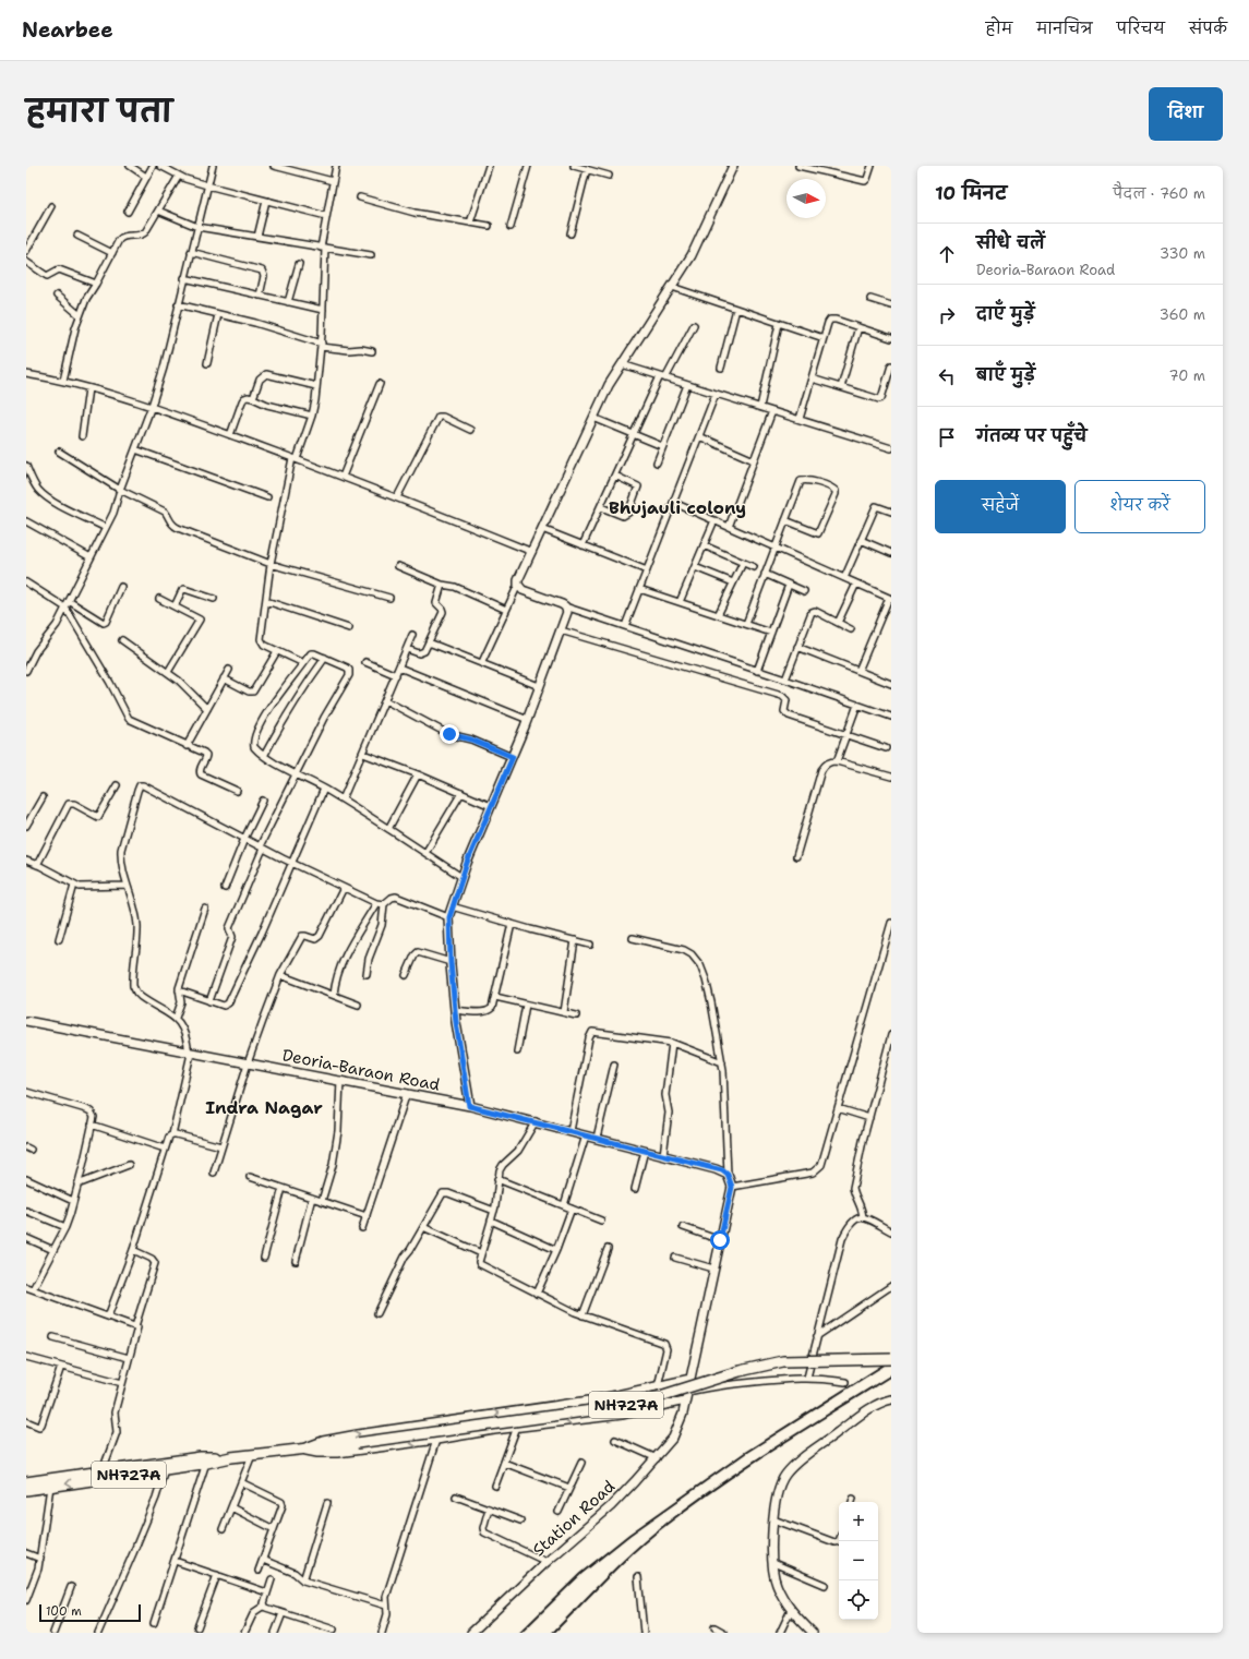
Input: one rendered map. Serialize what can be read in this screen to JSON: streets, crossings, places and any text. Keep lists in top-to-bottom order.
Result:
{
  "streets": {
    "highway": ["NH727A"],
    "street": ["Deoria-Baraon Road", "Station Road"]
  },
  "districts": ["Bhujauli colony", "Indra Nagar"],
  "scale_bar": "100 m",
  "north": "right",
  "page": {
    "header": "Nearbee",
    "nav": [
      "होम",
      "मानचित्र",
      "परिचय",
      "संपर्क"
    ],
    "title": "हमारा पता",
    "buttons": [
      "दिशा",
      ["सहेजें", "शेयर करें"]
    ],
    "heading": ["10 मिनट", "पैदल · 760 m"],
    "list": [
      ["सीधे चलें", "Deoria-Baraon Road", "330 m"],
      ["दाएँ मुड़ें", "360 m"],
      ["बाएँ मुड़ें", "70 m"],
      "गंतव्य पर पहुँचे"
    ],
    "map_buttons": ["+", "−"],
    "scale": "100 m"
  }
}
